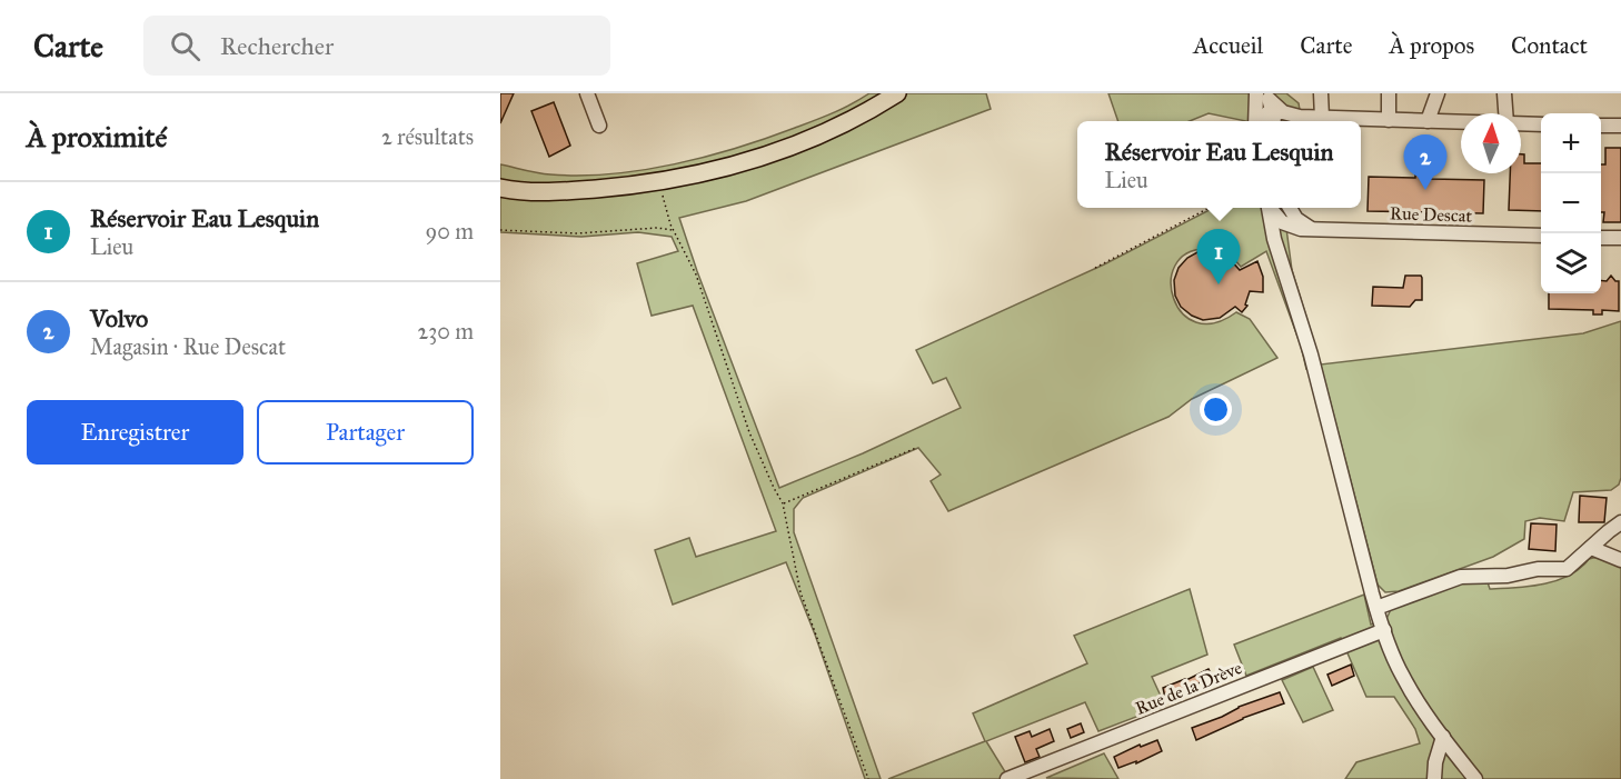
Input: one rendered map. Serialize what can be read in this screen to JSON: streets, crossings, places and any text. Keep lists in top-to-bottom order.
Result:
{
  "streets": {
    "street": ["Rue Descat", "Rue de la Drève"]
  },
  "north": "top",
  "page": {
    "header": "Carte",
    "search": "Rechercher",
    "nav": [
      "Accueil",
      "Carte",
      "À propos",
      "Contact"
    ],
    "heading": ["À proximité", "2 résultats"],
    "map_buttons": ["+", "−"],
    "popup": ["Réservoir Eau Lesquin", "Lieu"],
    "pins": ["2", "1"],
    "list": [
      {
        "mark": "1",
        "name": "Réservoir Eau Lesquin",
        "note": "Lieu",
        "value": "90 m"
      },
      {
        "mark": "2",
        "name": "Volvo",
        "note": "Magasin · Rue Descat",
        "value": "230 m"
      }
    ],
    "buttons": ["Enregistrer", "Partager"]
  }
}
